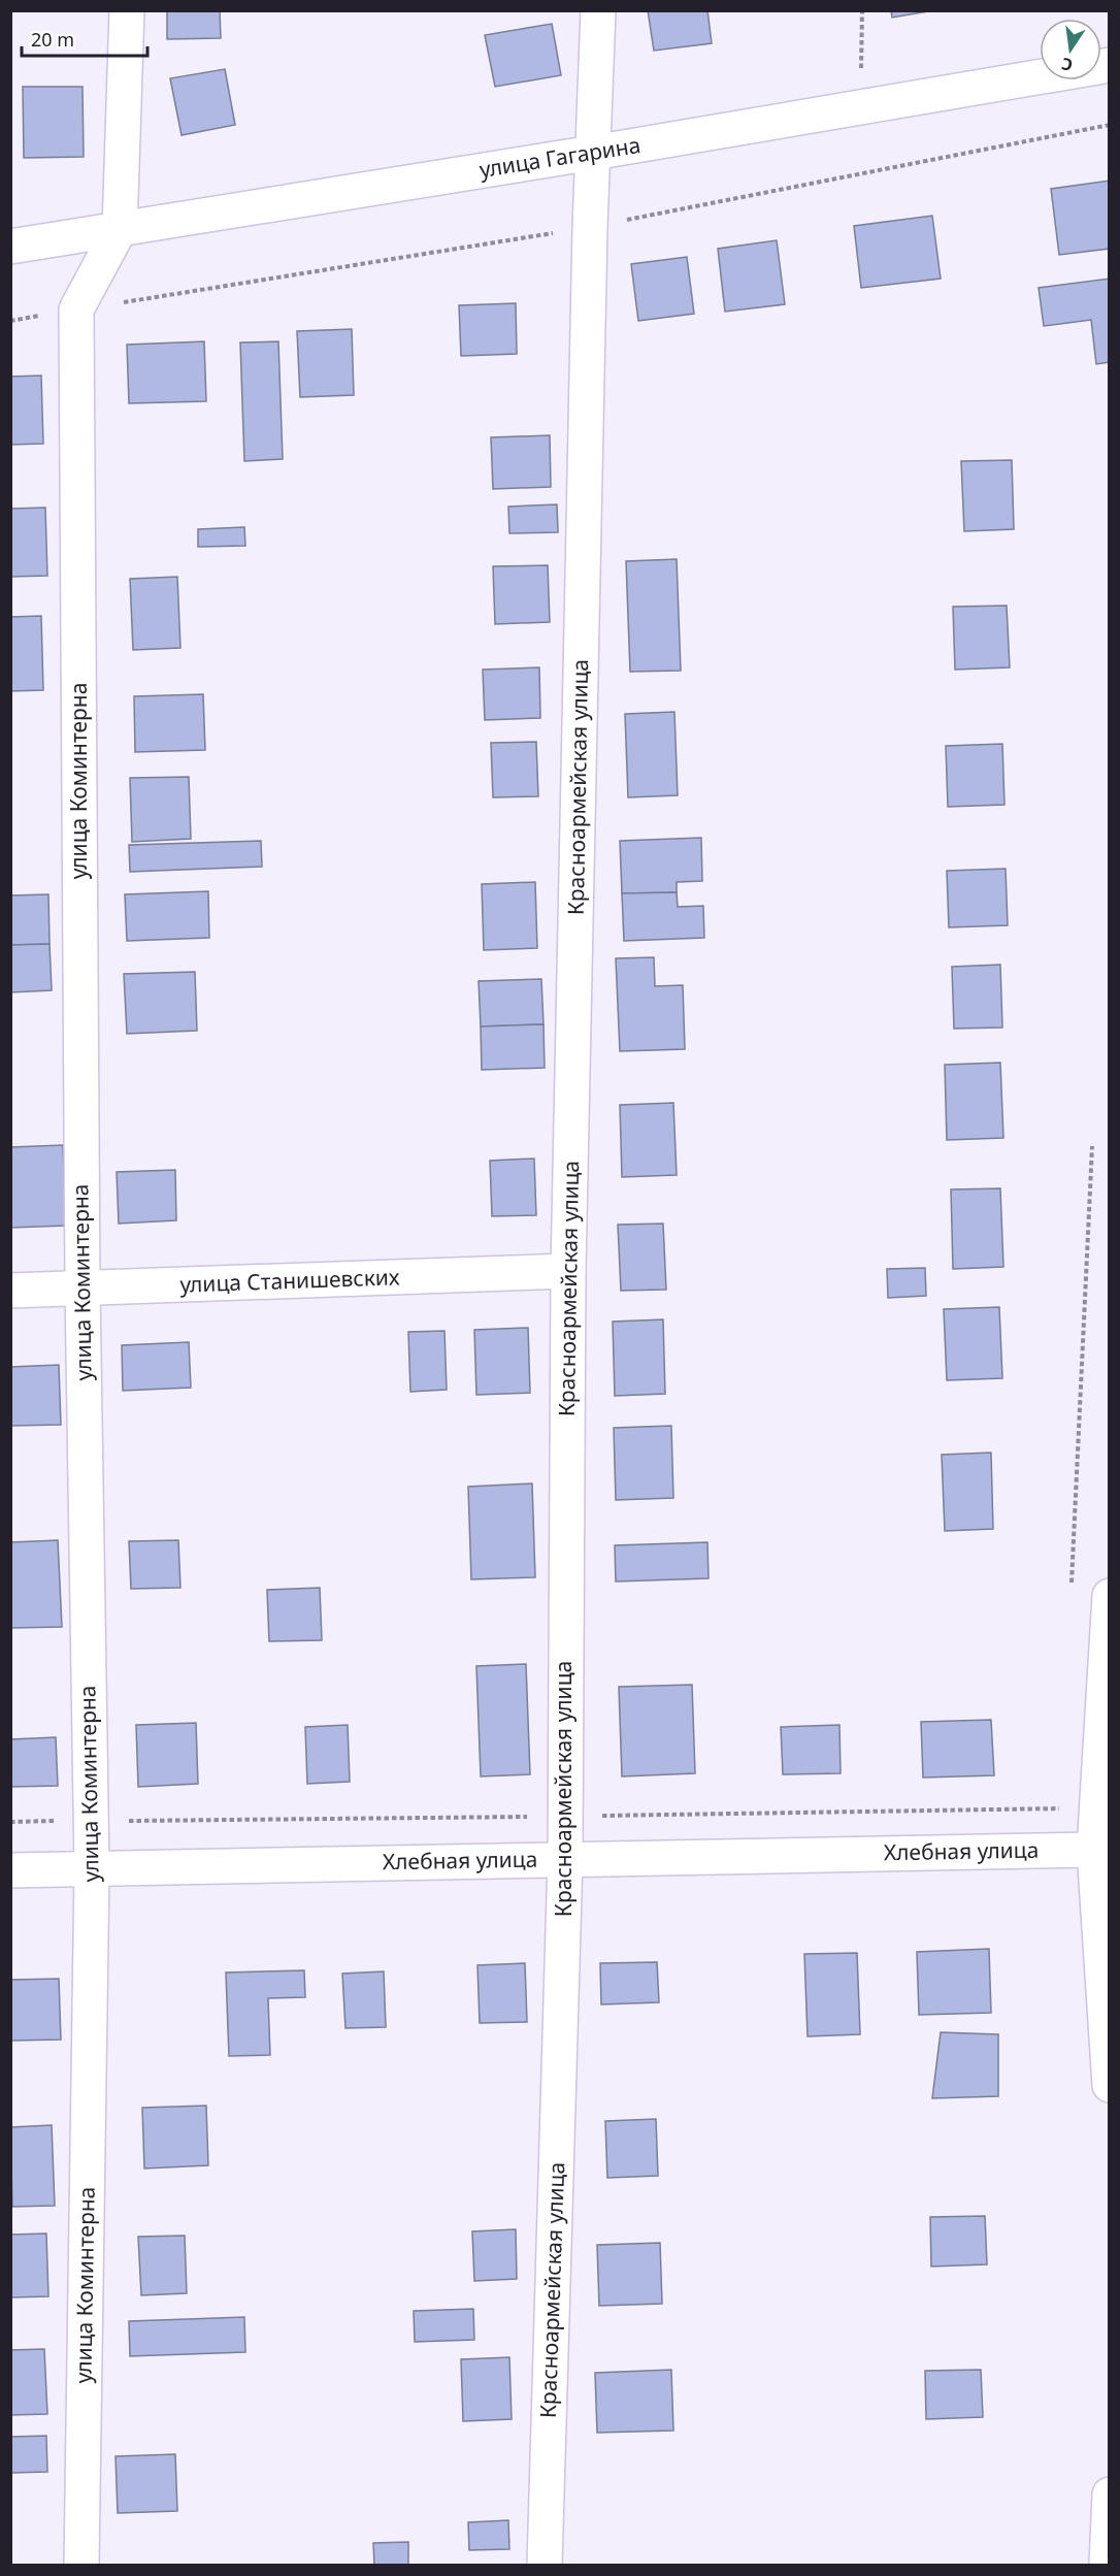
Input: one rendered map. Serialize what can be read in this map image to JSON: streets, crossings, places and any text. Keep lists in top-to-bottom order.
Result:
{
  "streets": {
    "street": [
      "улица Гагарина",
      "улица Коминтерна",
      "Красноармейская улица",
      "улица Станишевских",
      "Хлебная улица"
    ]
  },
  "crossings": [
    ["улица Гагарина", "улица Коминтерна"],
    ["улица Гагарина", "Красноармейская улица"],
    ["улица Коминтерна", "улица Станишевских"],
    ["улица Коминтерна", "Хлебная улица"],
    ["Красноармейская улица", "улица Станишевских"],
    ["Красноармейская улица", "Хлебная улица"]
  ],
  "scale_bar": "20 m",
  "north": "bottom"
}
